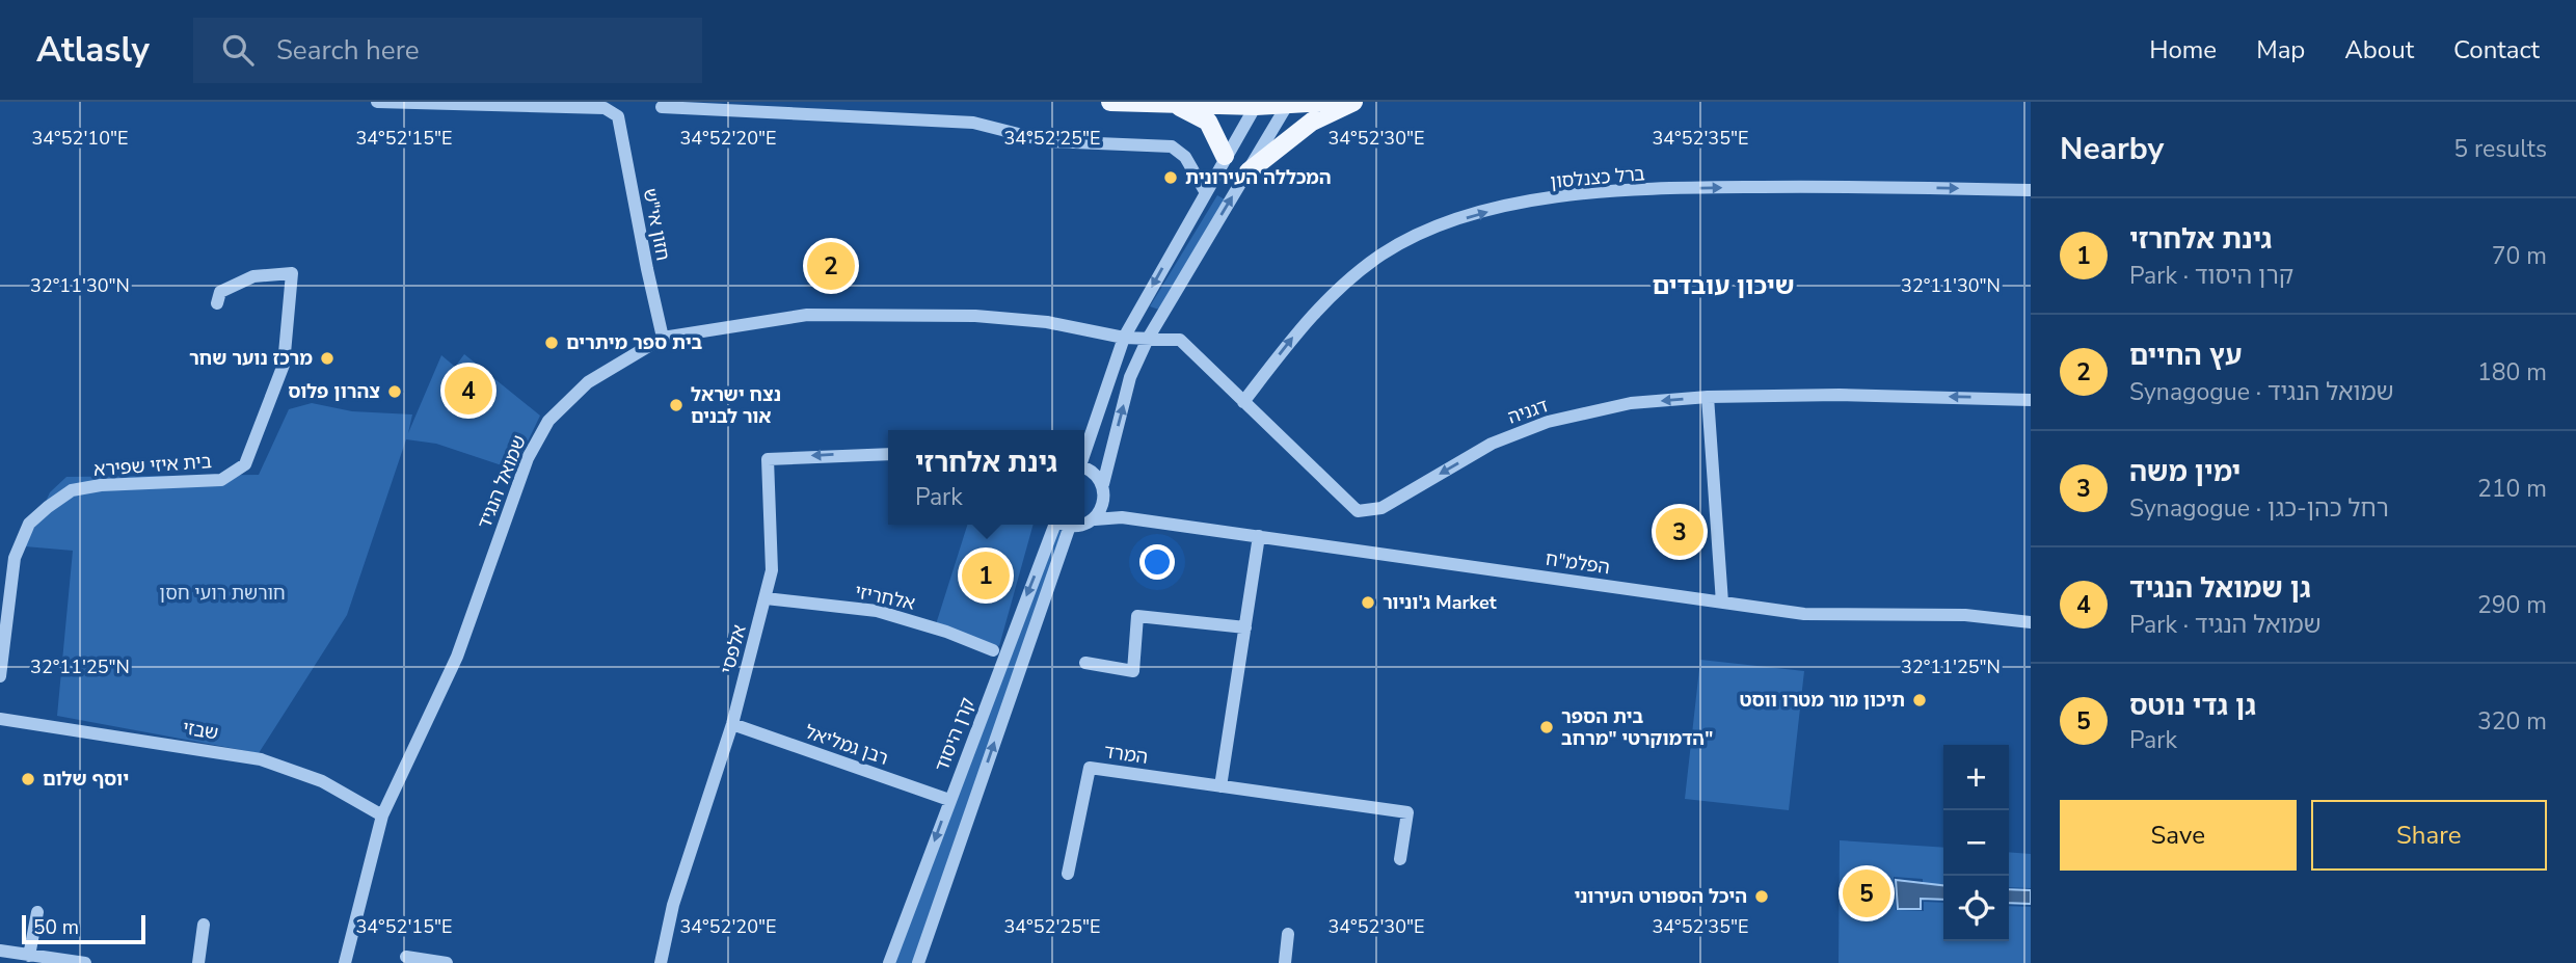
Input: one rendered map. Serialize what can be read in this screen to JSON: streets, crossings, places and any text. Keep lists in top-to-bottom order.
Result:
{
  "streets": {
    "street": [
      "ברל כצנלסון",
      "חזון אי\"ש",
      "דגניה",
      "בית איזי שפירא",
      "שמואל הנגיד",
      "הפלמ\"ח",
      "אלחריזי",
      "אלפסי",
      "שבזי",
      "קרן היסוד",
      "רבן גמליאל",
      "המרד"
    ]
  },
  "crossings": [
    ["ברל כצנלסון", "דגניה"],
    ["חזון אי\"ש", "שמואל הנגיד"],
    ["דגניה", "שמואל הנגיד"],
    ["שמואל הנגיד", "שבזי"],
    ["אלחריזי", "אלפסי"],
    ["אלפסי", "רבן גמליאל"],
    ["קרן היסוד", "רבן גמליאל"]
  ],
  "one_way": ["ברל כצנלסון", "דגניה"],
  "districts": ["שיכון עובדים"],
  "parks": ["חורשת רועי חסן"],
  "places": [
    "המכללה העירונית",
    "בית ספר מיתרים",
    "מרכז נוער שחר",
    "צהרון פלוס",
    "נצח ישראל אור לבנים",
    "ג'וניור Market",
    "תיכון מור מטרו ווסט",
    "בית הספר הדמוקרטי \"מרחב\"",
    "יוסף שלום",
    "היכל הספורט העירוני"
  ],
  "scale_bar": "50 m",
  "page": {
    "header": "Atlasly",
    "search": "Search here",
    "nav": [
      "Home",
      "Map",
      "About",
      "Contact"
    ],
    "heading": ["Nearby", "5 results"],
    "list": [
      {
        "mark": "1",
        "name": "גינת אלחרזי",
        "note": "Park · קרן היסוד",
        "value": "70 m"
      },
      {
        "mark": "2",
        "name": "עץ החיים",
        "note": "Synagogue · שמואל הנגיד",
        "value": "180 m"
      },
      {
        "mark": "3",
        "name": "ימין משה",
        "note": "Synagogue · רחל כהן-כגן",
        "value": "210 m"
      },
      {
        "mark": "4",
        "name": "גן שמואל הנגיד",
        "note": "Park · שמואל הנגיד",
        "value": "290 m"
      },
      {
        "mark": "5",
        "name": "גן גדי נוטס",
        "note": "Park",
        "value": "320 m"
      }
    ],
    "pins": [
      "2",
      "4",
      "3",
      "1",
      "5"
    ],
    "popup": ["גינת אלחרזי", "Park"],
    "map_buttons": ["+", "−"],
    "buttons": ["Save", "Share"],
    "scale": "50 m"
  },
  "coordinates": [
    "34°52'10\"E",
    "34°52'15\"E",
    "34°52'20\"E",
    "34°52'25\"E",
    "34°52'30\"E",
    "34°52'35\"E",
    "32°11'30\"N",
    "32°11'25\"N"
  ]
}
